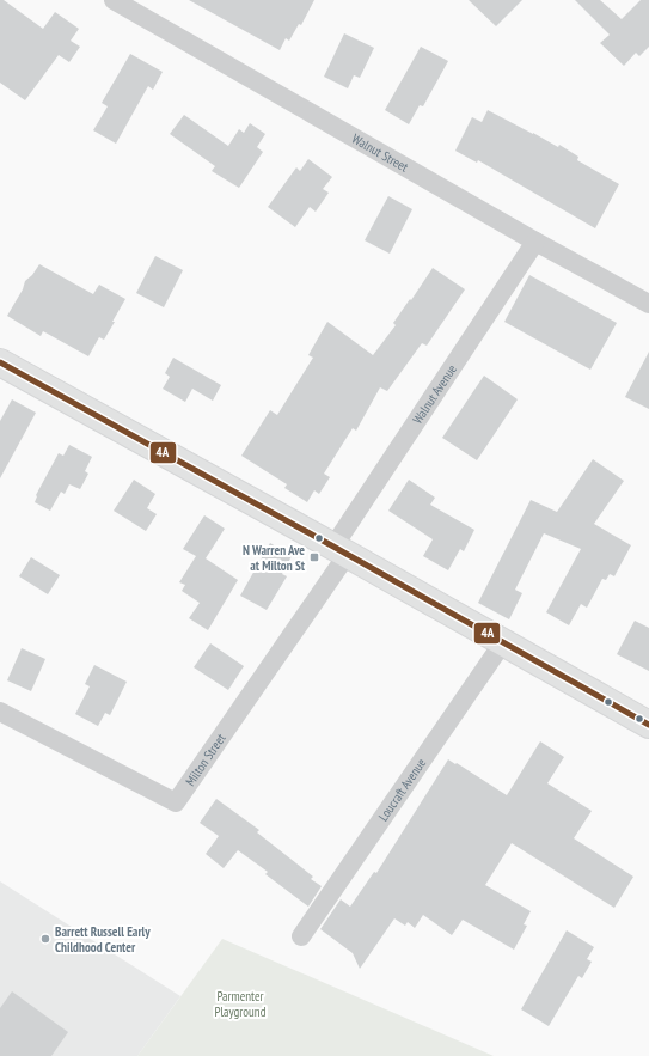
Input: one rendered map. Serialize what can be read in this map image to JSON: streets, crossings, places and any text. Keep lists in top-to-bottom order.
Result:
{
  "streets": {
    "street": [
      "Walnut Street",
      "Walnut Avenue",
      "Milton Street",
      "Loucraft Avenue"
    ]
  },
  "crossings": [
    ["Walnut Street", "Walnut Avenue"],
    ["Walnut Avenue", "Milton Street"]
  ],
  "parks": ["Parmenter Playground"],
  "places": {
    "transit": ["N Warren Ave at Milton St"],
    "other": ["Barrett Russell Early Childhood Center"]
  },
  "lines": ["transit line 4A"]
}
